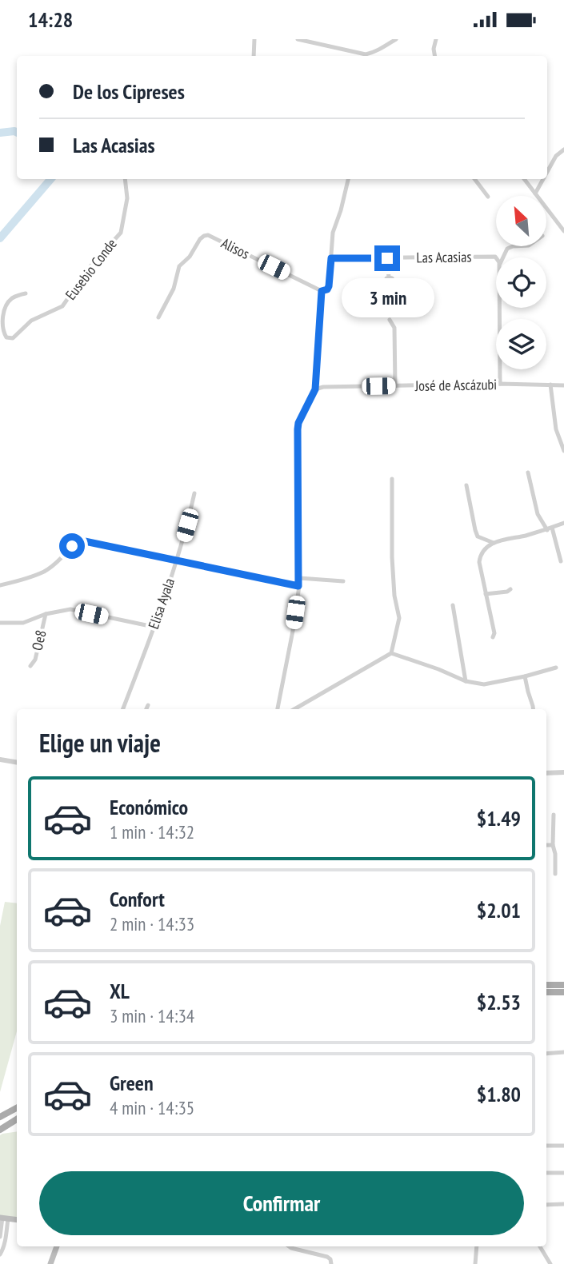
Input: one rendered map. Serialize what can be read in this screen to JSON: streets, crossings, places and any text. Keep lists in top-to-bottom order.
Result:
{
  "streets": {
    "street": [
      "Alisos",
      "Las Acasias",
      "Eusebio Conde",
      "José de Ascázubi",
      "Elisa Ayala",
      "Oe8"
    ]
  },
  "north": "top left",
  "page": {
    "status": "14:28",
    "banner": ["De los Cipreses", "Las Acasias"],
    "bubble": "3 min",
    "heading": "Elige un viaje",
    "list": [
      {
        "name": "Económico",
        "note": "1 min · 14:32",
        "value": "$1.49"
      },
      {
        "name": "Confort",
        "note": "2 min · 14:33",
        "value": "$2.01"
      },
      {
        "name": "XL",
        "note": "3 min · 14:34",
        "value": "$2.53"
      },
      {
        "name": "Green",
        "note": "4 min · 14:35",
        "value": "$1.80"
      }
    ],
    "buttons": "Confirmar"
  }
}
